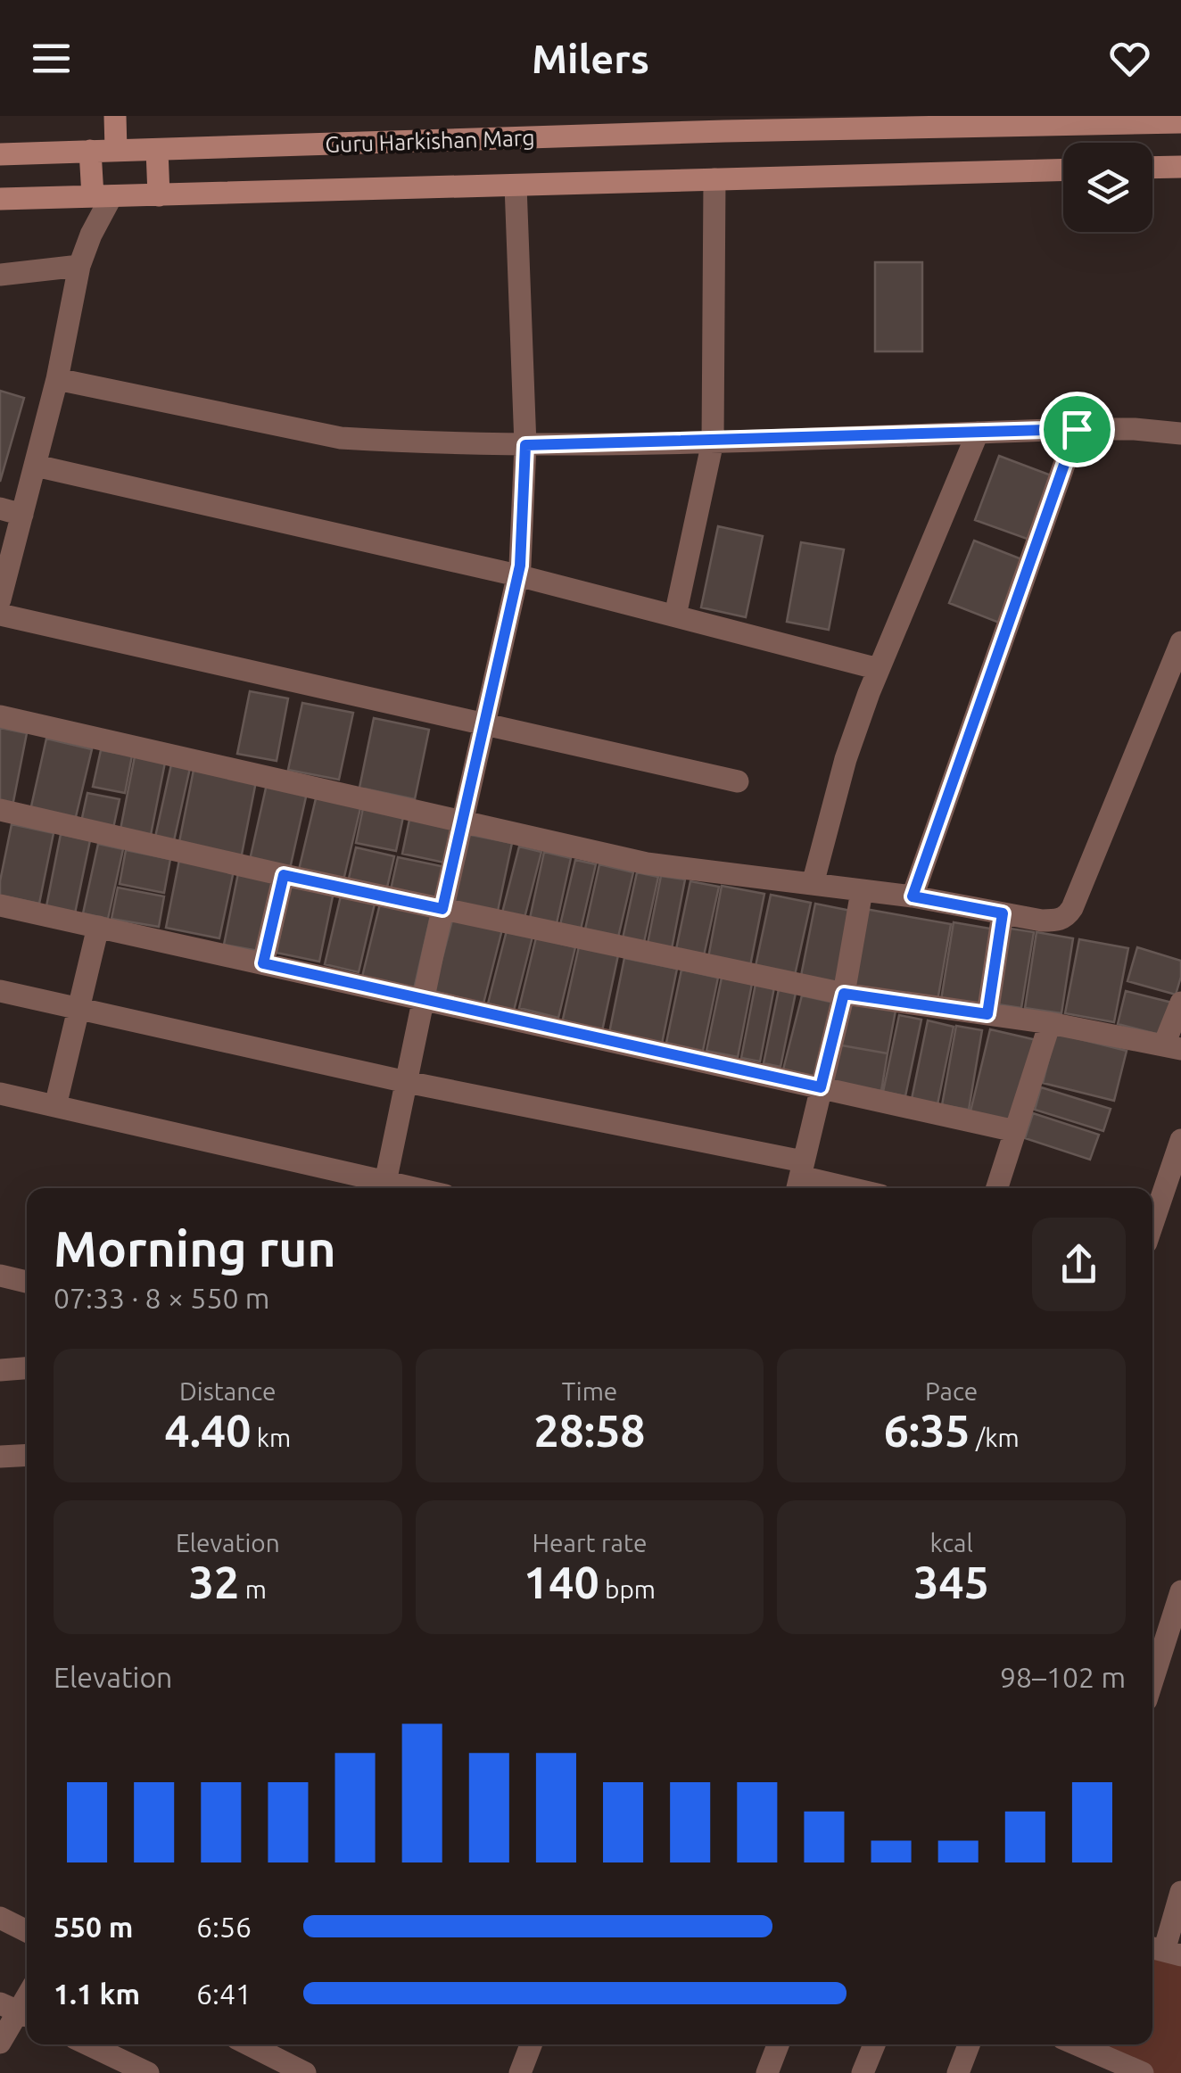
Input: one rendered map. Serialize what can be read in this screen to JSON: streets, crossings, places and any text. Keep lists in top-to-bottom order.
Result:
{
  "streets": {
    "main road": ["Guru Harkishan Marg"]
  },
  "page": {
    "header": "Milers",
    "heading": ["Morning run", "07:33 · 8 × 550 m"],
    "stats": [
      ["Distance", "4.40 km"],
      ["Time", "28:58"],
      ["Pace", "6:35 /km"],
      ["Elevation", "32 m"],
      ["Heart rate", "140 bpm"],
      ["kcal", "345"]
    ],
    "chart": ["Elevation", "98–102 m"],
    "list": [
      {
        "name": "550 m",
        "note": "6:56"
      },
      {
        "name": "1.1 km",
        "note": "6:41"
      }
    ]
  }
}
